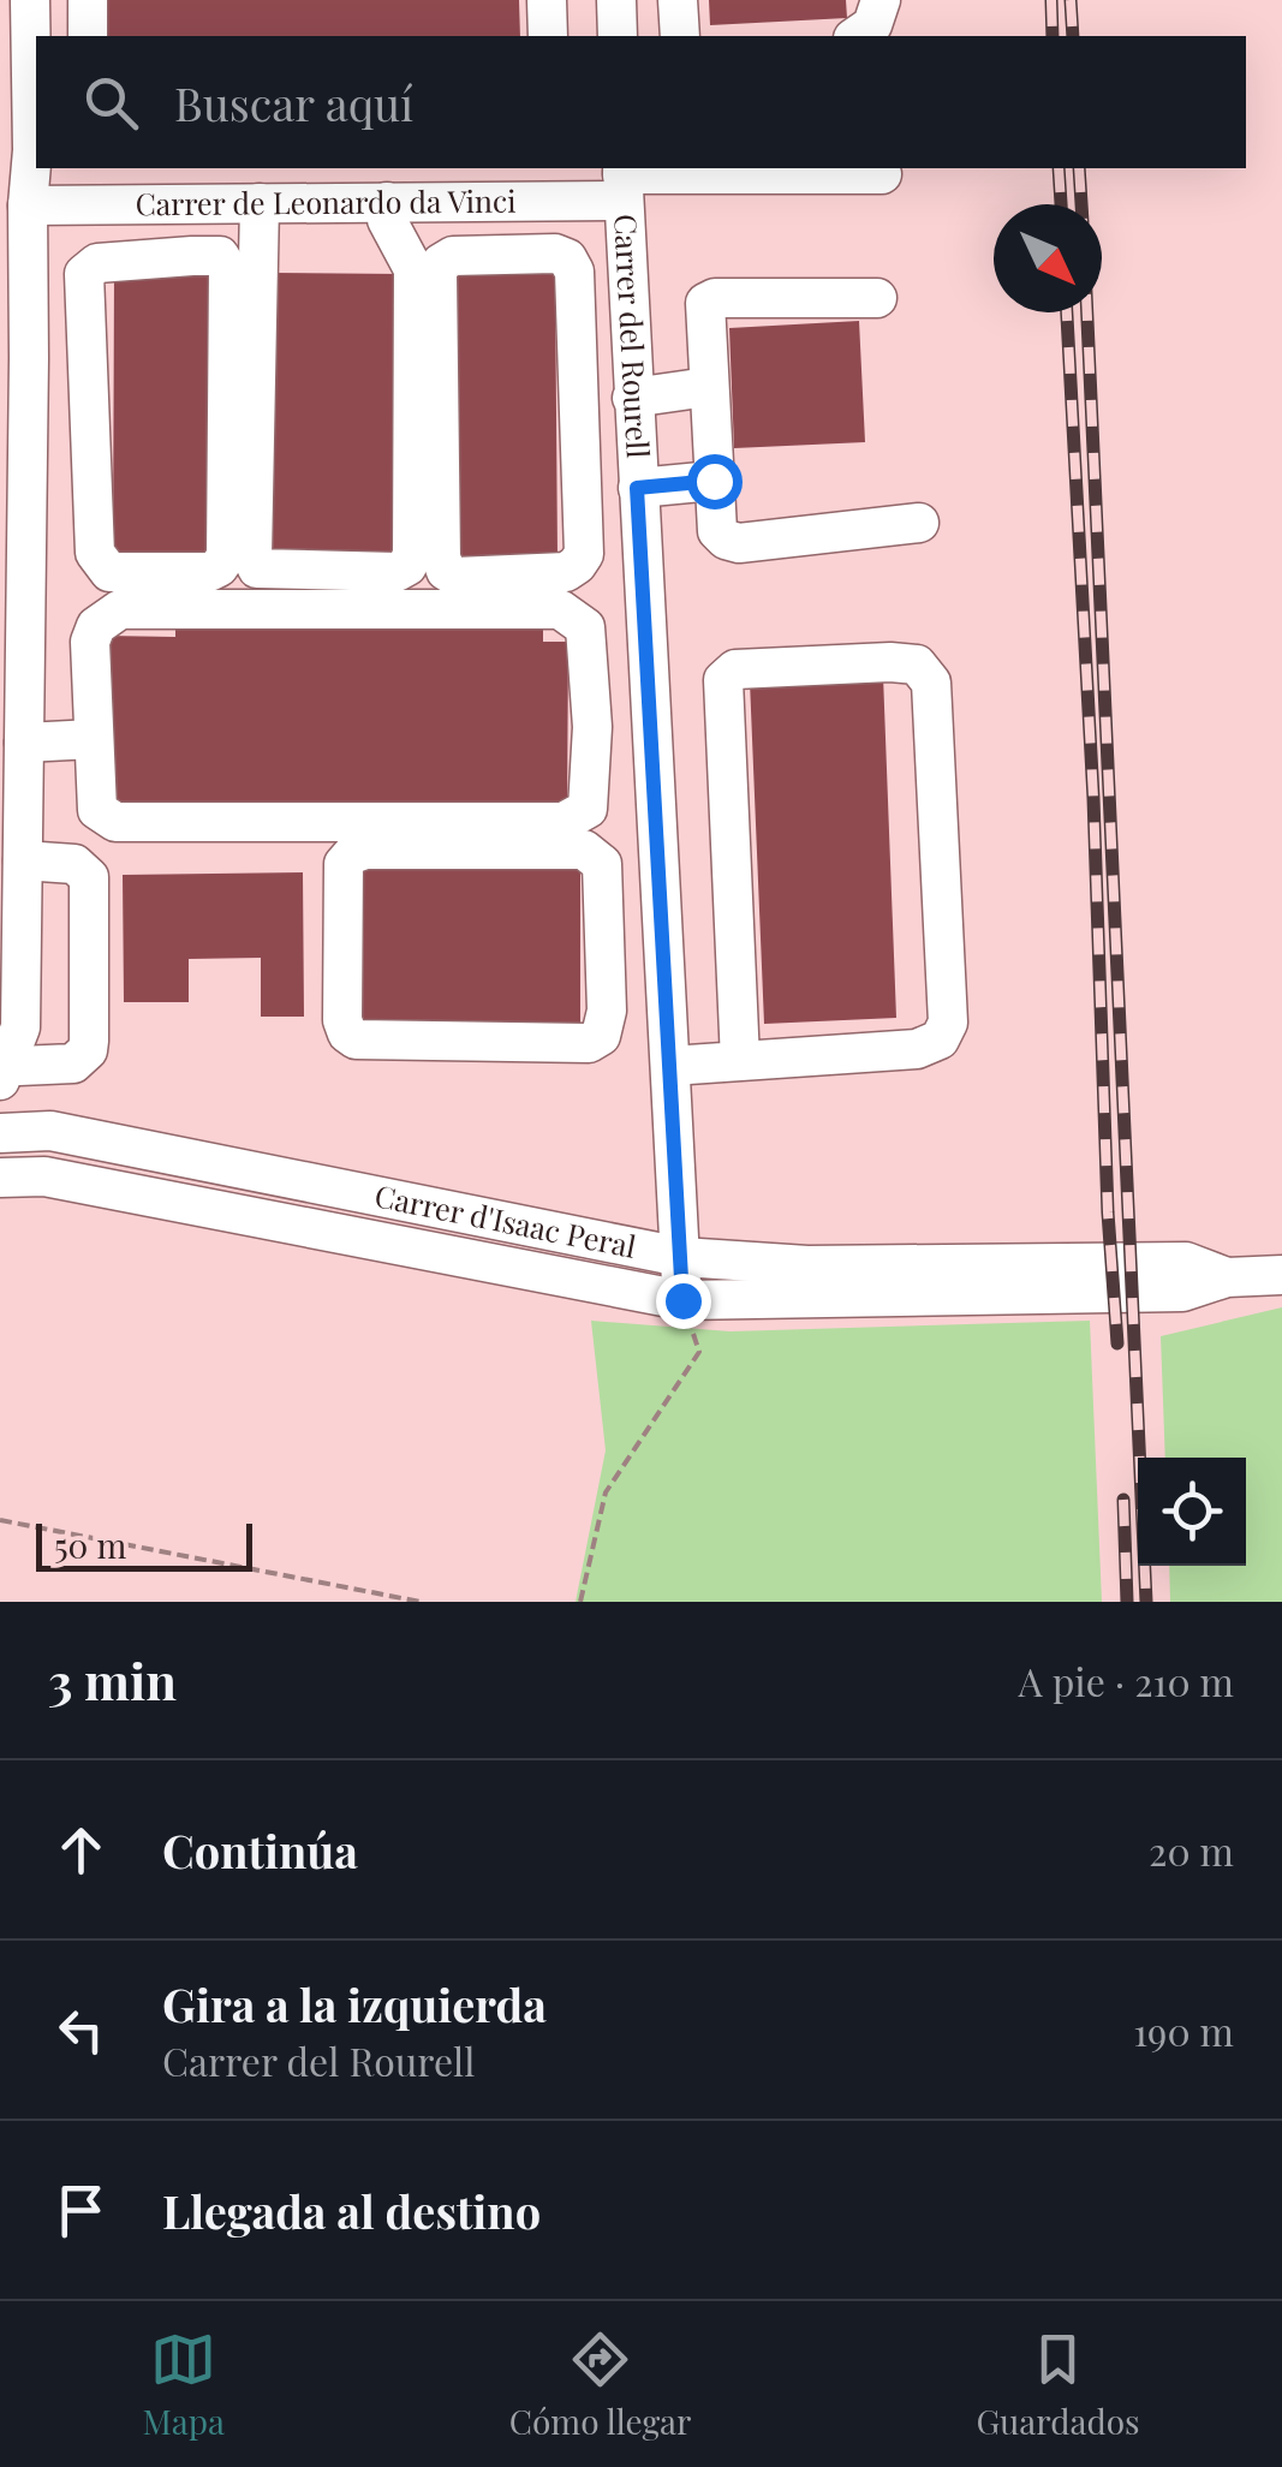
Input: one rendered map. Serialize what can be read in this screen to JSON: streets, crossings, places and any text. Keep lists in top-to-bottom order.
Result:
{
  "streets": {
    "street": ["Carrer de Leonardo da Vinci", "Carrer del Rourell", "Carrer d'Isaac Peral"]
  },
  "crossings": [
    ["Carrer de Leonardo da Vinci", "Carrer del Rourell"],
    ["Carrer del Rourell", "Carrer d'Isaac Peral"]
  ],
  "scale_bar": "50 m",
  "north": "bottom right",
  "page": {
    "search": "Buscar aquí",
    "scale": "50 m",
    "heading": ["3 min", "A pie · 210 m"],
    "list": [
      ["Continúa", "20 m"],
      ["Gira a la izquierda", "Carrer del Rourell", "190 m"],
      "Llegada al destino"
    ],
    "nav": ["Mapa", "Cómo llegar", "Guardados"]
  }
}
